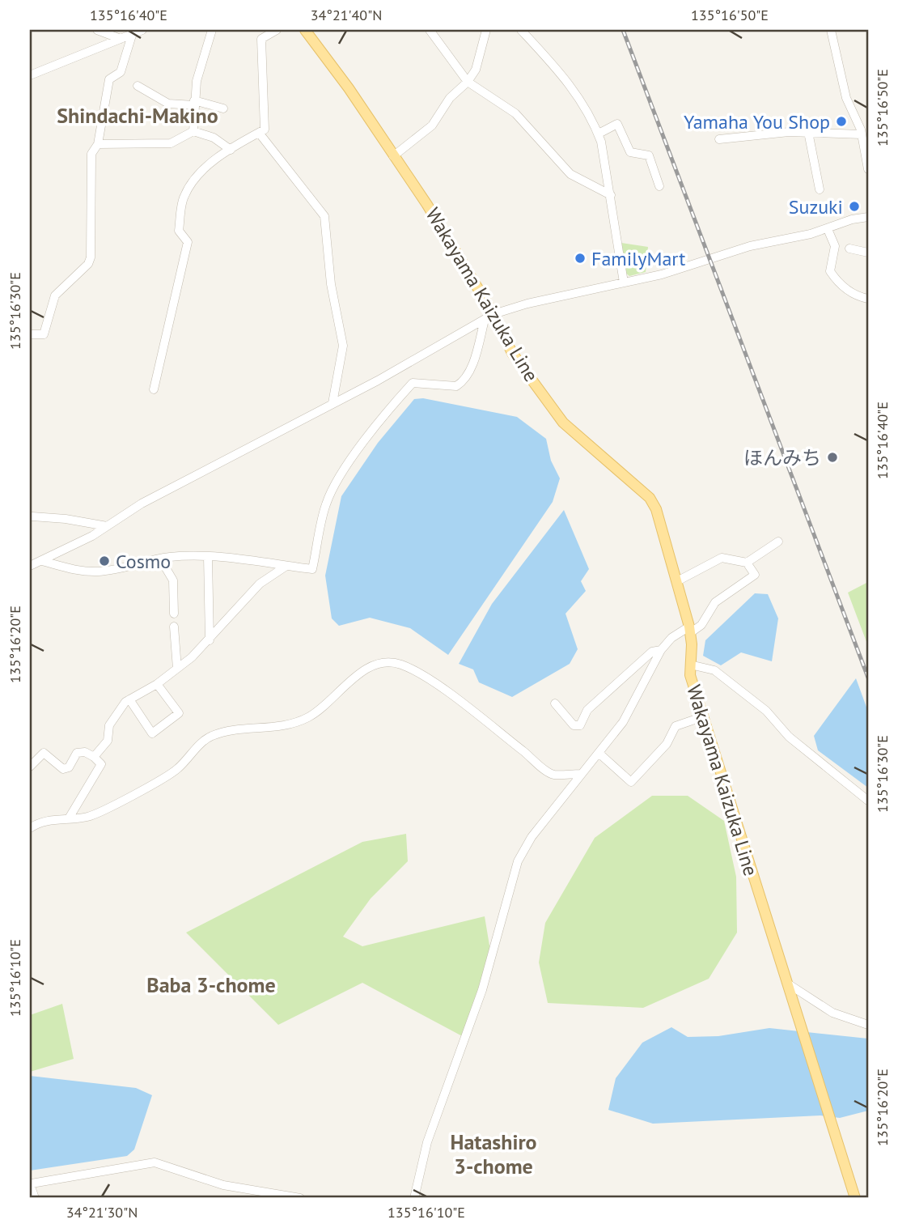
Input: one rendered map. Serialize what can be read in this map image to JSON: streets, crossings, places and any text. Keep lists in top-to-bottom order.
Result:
{
  "streets": {
    "main road": ["Wakayama Kaizuka Line"]
  },
  "districts": ["Shindachi-Makino", "Baba 3-chome", "Hatashiro 3-chome"],
  "places": [
    "Yamaha You Shop",
    "Suzuki",
    "FamilyMart",
    "ほんみち",
    "Cosmo"
  ],
  "coordinates": [
    "135°16'40\"E",
    "34°21'40\"N",
    "135°16'50\"E",
    "135°16'30\"E",
    "135°16'20\"E",
    "135°16'10\"E",
    "34°21'30\"N"
  ]
}
